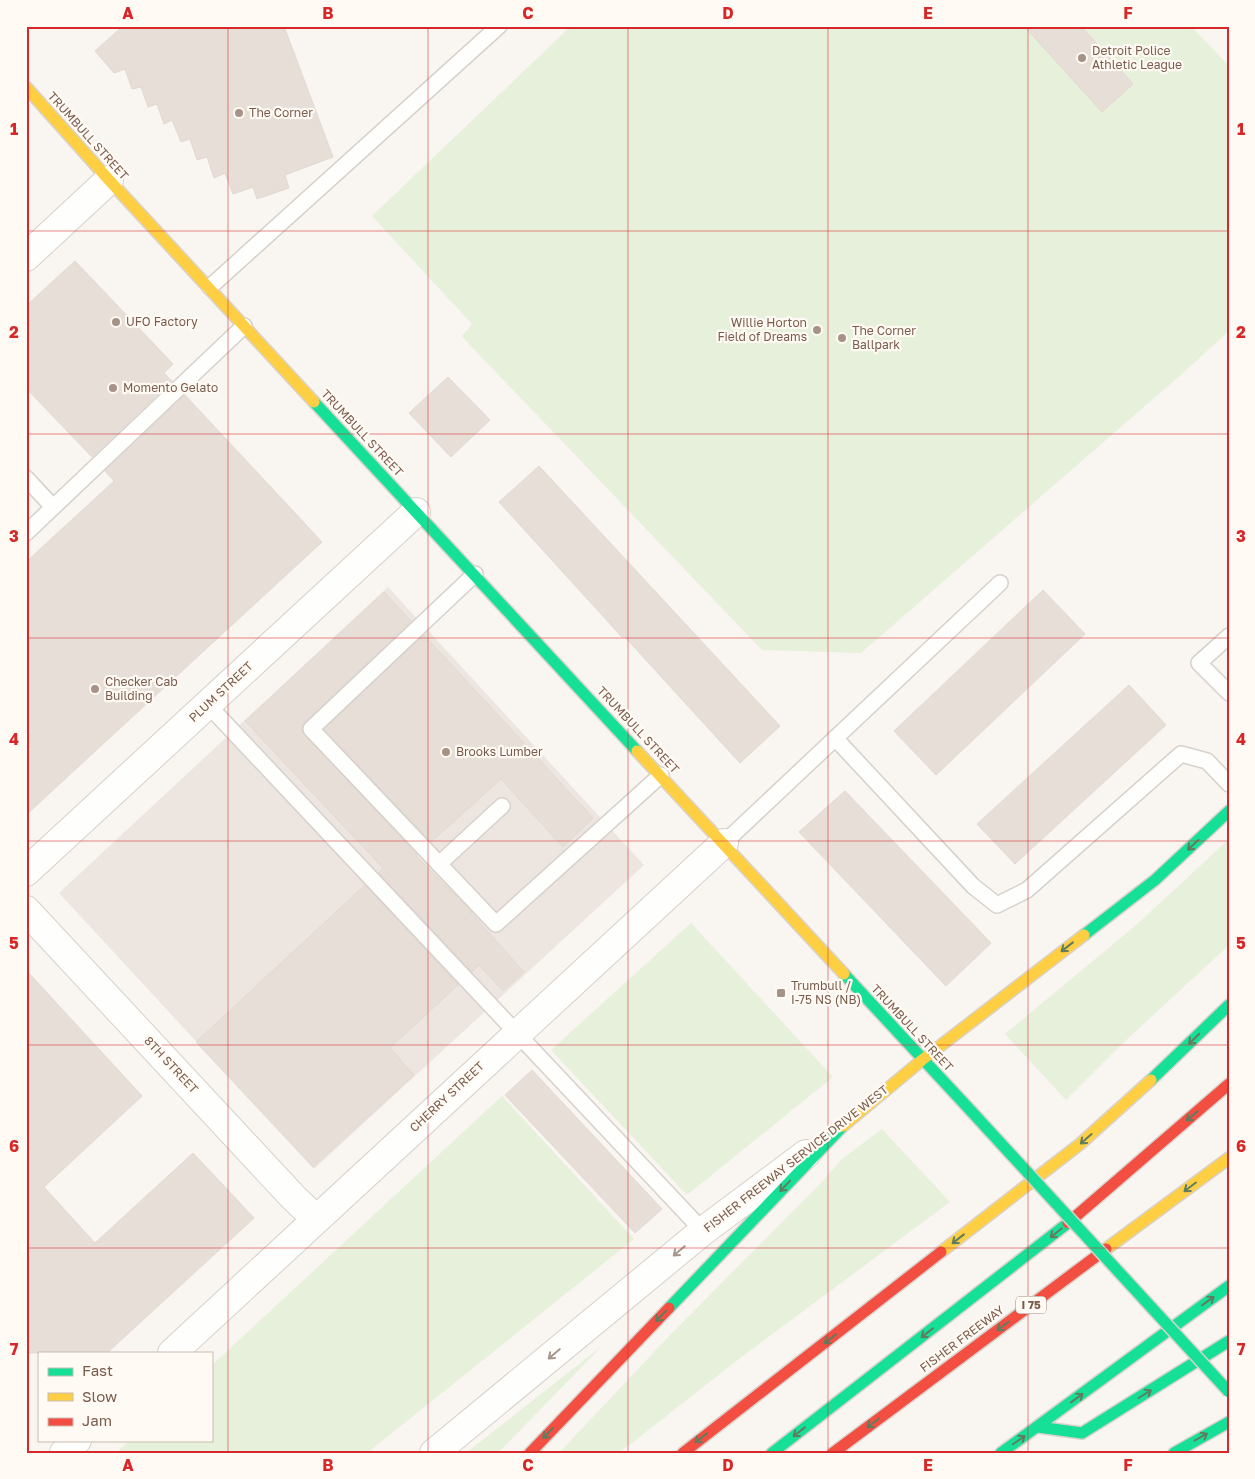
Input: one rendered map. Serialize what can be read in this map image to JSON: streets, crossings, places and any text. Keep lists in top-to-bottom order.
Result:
{
  "streets": {
    "main road": [
      "TRUMBULL STREET",
      "FISHER FREEWAY SERVICE DRIVE WEST",
      "I 75",
      "FISHER FREEWAY"
    ],
    "street": ["PLUM STREET", "8TH STREET", "CHERRY STREET"]
  },
  "crossings": [
    ["TRUMBULL STREET", "PLUM STREET"],
    ["TRUMBULL STREET", "CHERRY STREET"],
    ["TRUMBULL STREET", "FISHER FREEWAY SERVICE DRIVE WEST"],
    ["8TH STREET", "CHERRY STREET"]
  ],
  "places": {
    "other": [
      "Detroit Police Athletic League",
      "The Corner",
      "UFO Factory",
      "Willie Horton Field of Dreams",
      "The Corner Ballpark",
      "Momento Gelato",
      "Checker Cab Building",
      "Brooks Lumber"
    ],
    "transit": ["Trumbull / I-75 NS (NB)"]
  },
  "legend": ["Fast", "Slow", "Jam"],
  "grid": {
    "columns": [
      "A",
      "B",
      "C",
      "D",
      "E",
      "F"
    ],
    "rows": [
      "1",
      "2",
      "3",
      "4",
      "5",
      "6",
      "7"
    ]
  }
}
